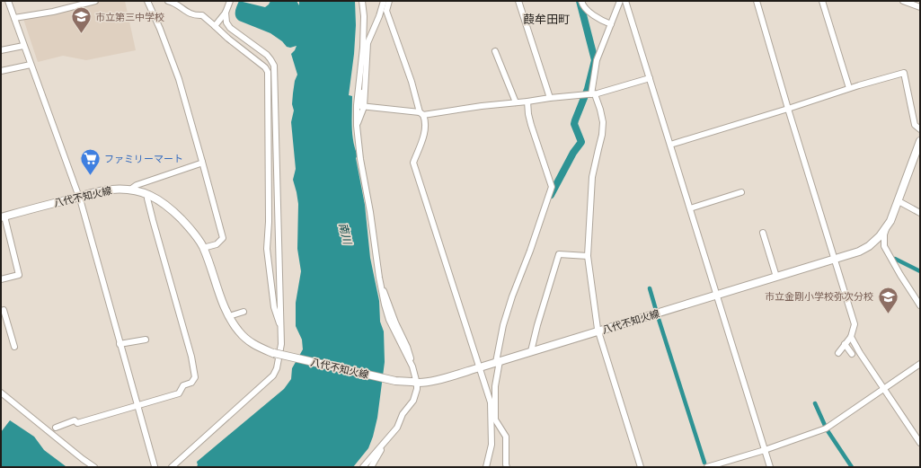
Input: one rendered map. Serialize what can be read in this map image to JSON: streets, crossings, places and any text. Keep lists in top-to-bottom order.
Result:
{
  "streets": {
    "main road": ["八代不知火線"]
  },
  "districts": ["葭牟田町"],
  "water": ["南川"],
  "places": {
    "school or university": ["市立第三中学校", "市立金剛小学校弥次分校"],
    "supermarket": ["ファミリーマート"]
  }
}
